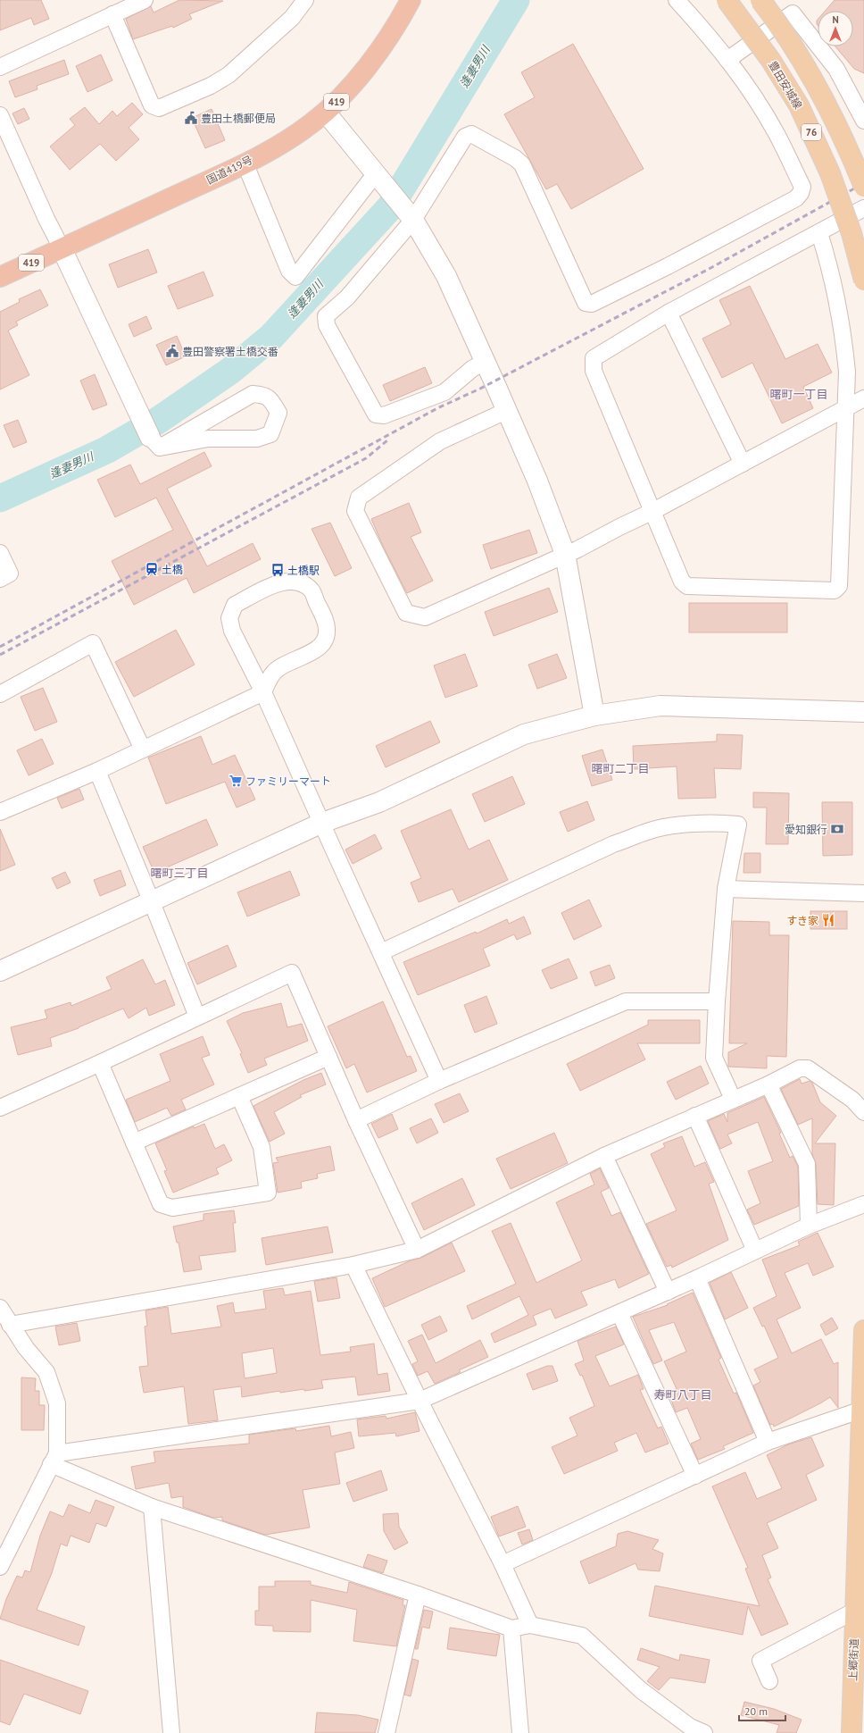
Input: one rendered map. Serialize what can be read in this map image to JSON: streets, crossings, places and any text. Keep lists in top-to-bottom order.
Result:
{
  "streets": {
    "highway": ["419", "国道419号"],
    "main road": ["豊田安城線", "76", "上郷街道"]
  },
  "districts": [
    "曙町一丁目",
    "曙町二丁目",
    "曙町三丁目",
    "寿町八丁目"
  ],
  "water": ["逢妻男川"],
  "places": {
    "public building": ["豊田土橋郵便局", "豊田警察署土橋交番"],
    "station": ["土橋"],
    "bus stop": ["土橋駅"],
    "supermarket": ["ファミリーマート"],
    "bank": ["愛知銀行"],
    "restaurant": ["すき家"]
  },
  "scale_bar": "20 m",
  "north": "top"
}
